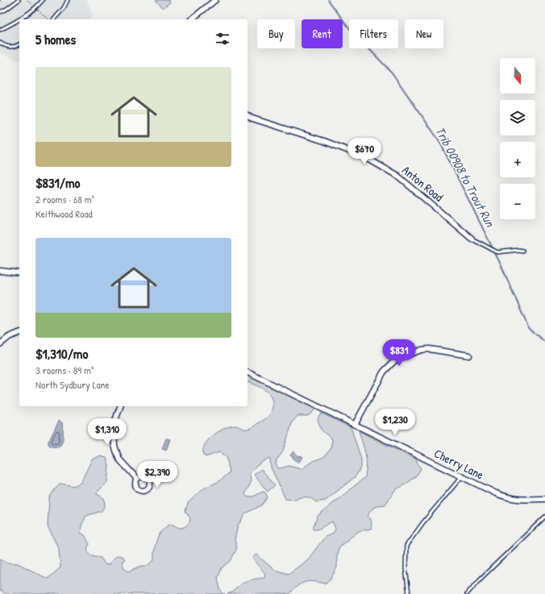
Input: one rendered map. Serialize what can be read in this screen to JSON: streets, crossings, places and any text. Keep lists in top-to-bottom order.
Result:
{
  "streets": {
    "street": ["Anton Road", "Cherry Lane"]
  },
  "water": ["Trib 00908 to Trout Run"],
  "north": "bottom",
  "page": {
    "chip": [
      "Buy",
      "Rent",
      "Filters",
      "New"
    ],
    "heading": "5 homes",
    "map_buttons": ["+", "−"],
    "list": [
      {
        "name": "$831/mo",
        "note": "2 rooms · 68 m² · Keithwood Road"
      },
      {
        "name": "$1,310/mo",
        "note": "3 rooms · 89 m² · North Sydbury Lane"
      }
    ],
    "price": [
      "$670",
      "$831",
      "$1,230",
      "$1,310",
      "$2,390"
    ]
  }
}
